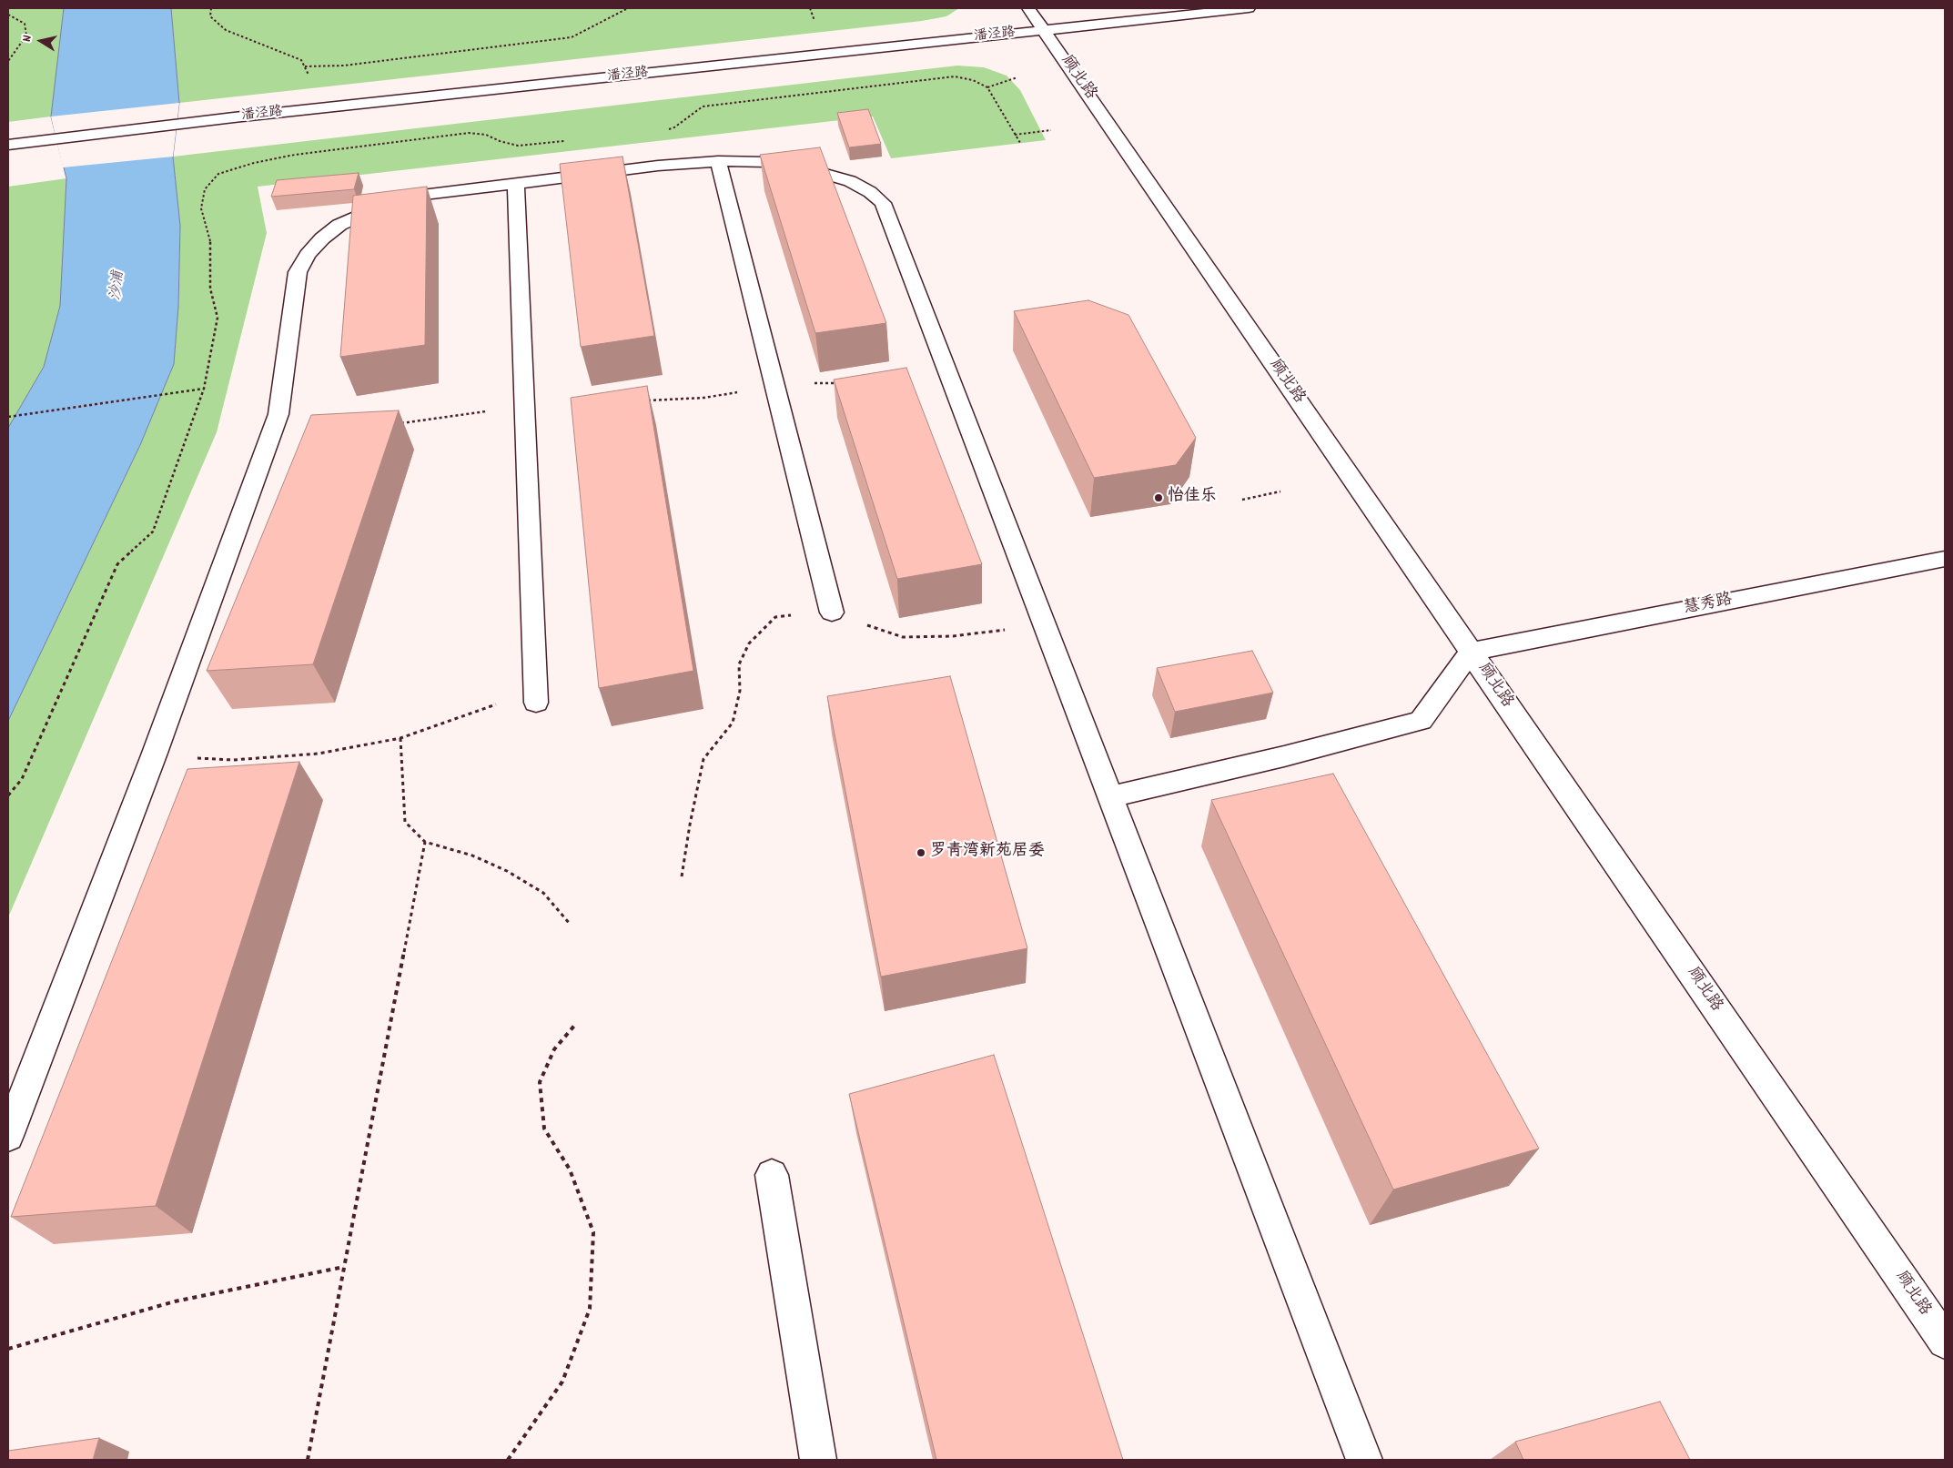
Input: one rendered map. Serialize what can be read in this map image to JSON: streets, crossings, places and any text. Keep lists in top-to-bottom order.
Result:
{
  "streets": {
    "street": ["潘泾路", "顾北路", "慧秀路"]
  },
  "crossings": [
    ["潘泾路", "顾北路"],
    ["顾北路", "慧秀路"]
  ],
  "water": ["沙浦"],
  "places": ["怡佳乐", "罗青湾新苑居委"],
  "north": "left"
}
